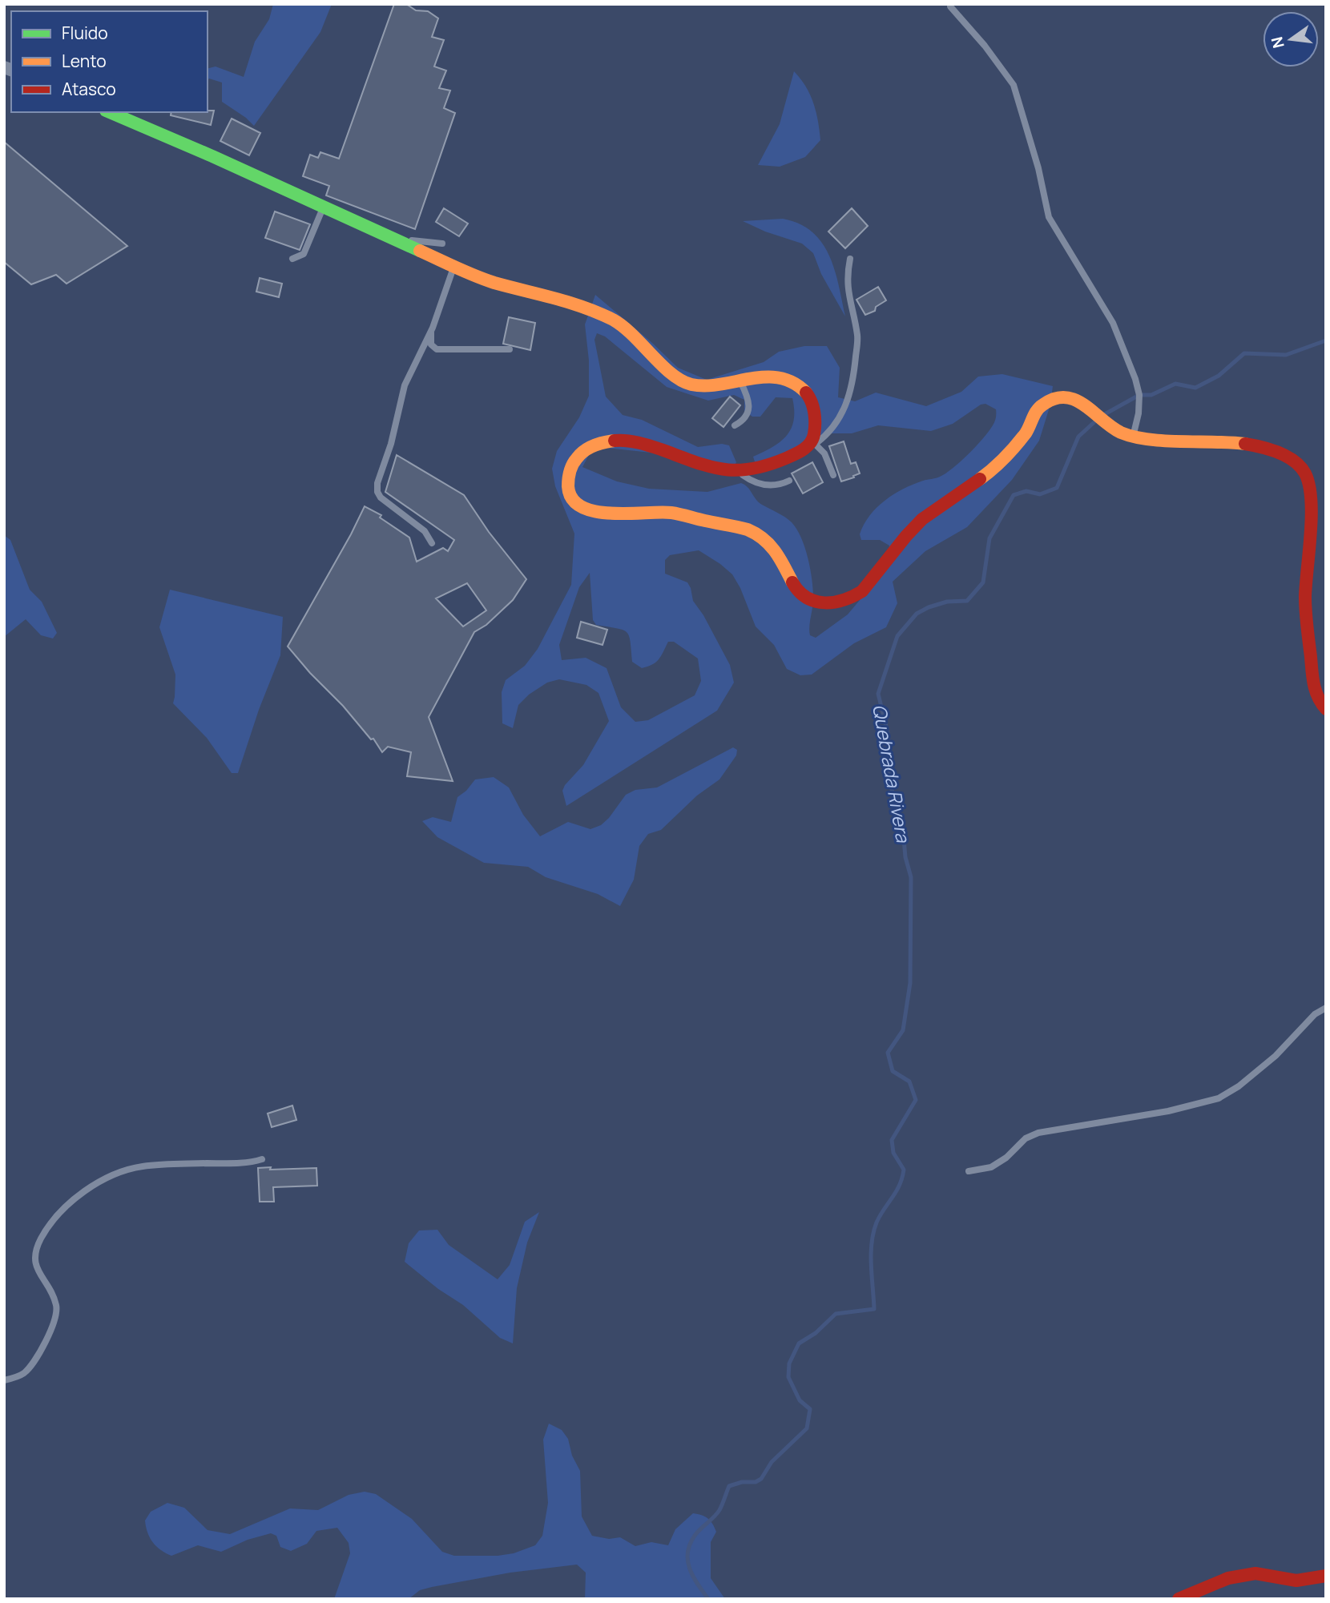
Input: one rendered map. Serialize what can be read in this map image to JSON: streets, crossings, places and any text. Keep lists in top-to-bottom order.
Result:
{
  "water": ["Quebrada Rivera"],
  "legend": ["Fluido", "Lento", "Atasco"],
  "north": "left"
}
